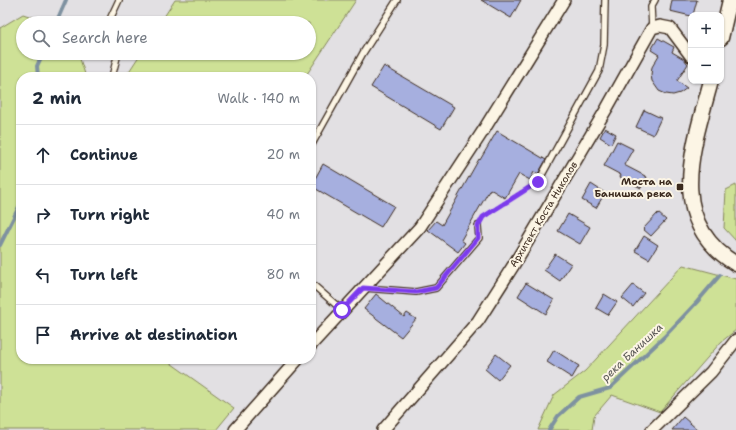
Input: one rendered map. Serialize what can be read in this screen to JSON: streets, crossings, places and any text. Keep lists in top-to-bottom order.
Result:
{
  "streets": {
    "street": ["Архитект Коста Николов"]
  },
  "water": ["река Банишка"],
  "places": {
    "transit": ["Моста на Банишка река"]
  },
  "page": {
    "map_buttons": ["+", "−"],
    "search": "Search here",
    "heading": ["2 min", "Walk · 140 m"],
    "list": [
      ["Continue", "20 m"],
      ["Turn right", "40 m"],
      ["Turn left", "80 m"],
      "Arrive at destination"
    ]
  }
}
